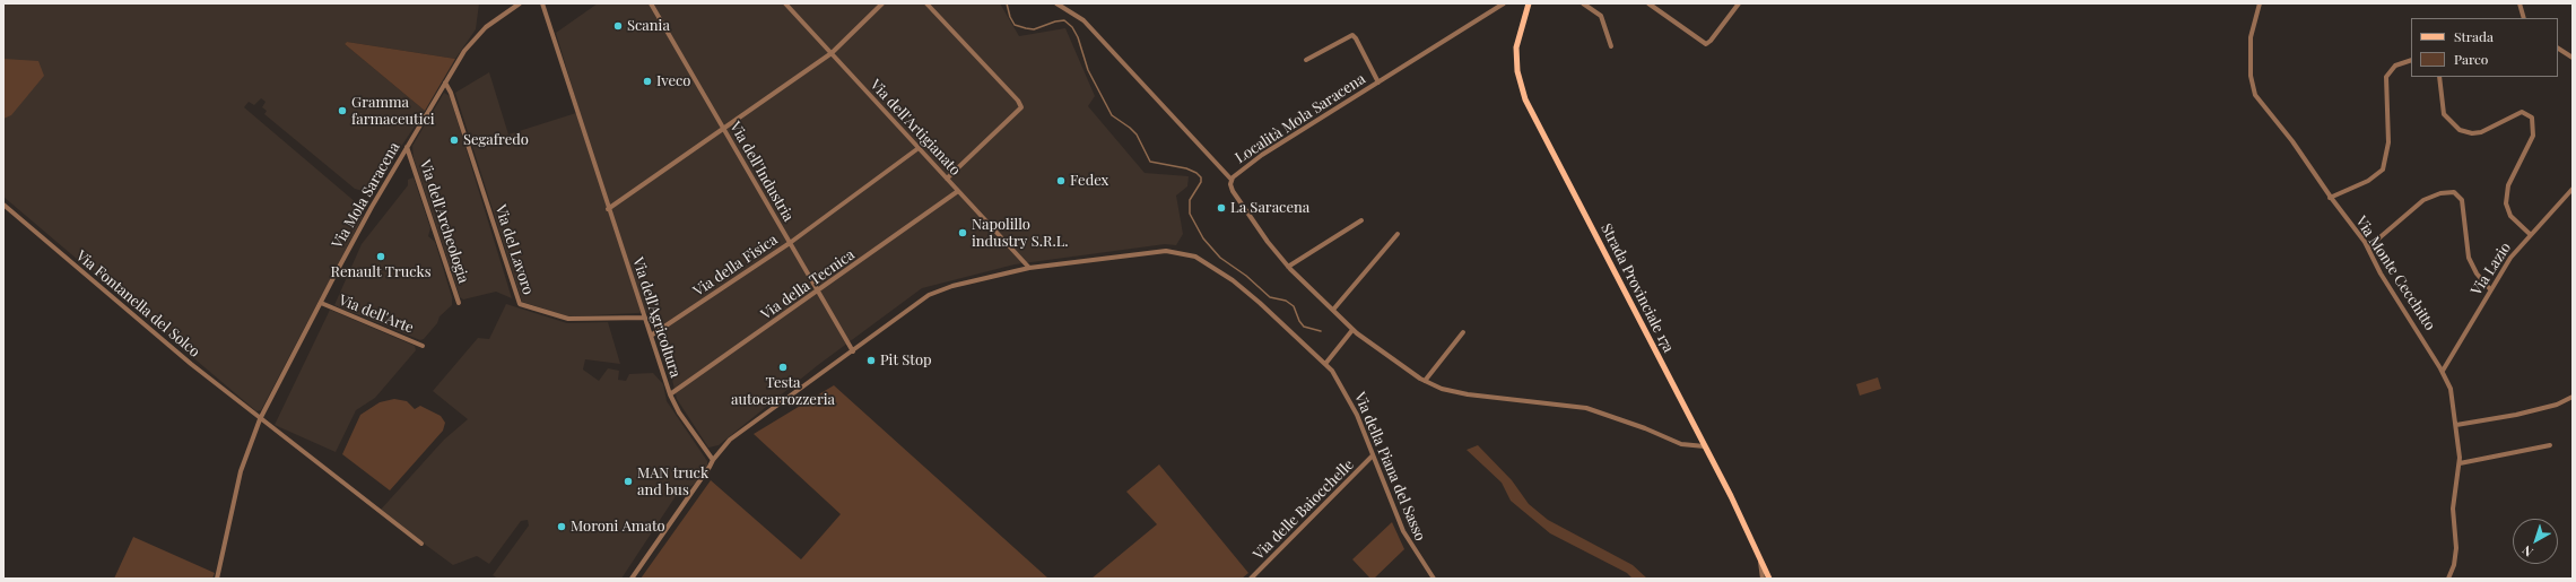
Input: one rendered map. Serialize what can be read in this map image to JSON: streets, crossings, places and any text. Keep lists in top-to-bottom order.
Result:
{
  "streets": {
    "main road": ["Strada Provinciale 17a"],
    "street": [
      "Località Mola Saracena",
      "Via dell'Artigianato",
      "Via dell'Industria",
      "Via Mola Saracena",
      "Via dell'Archeologia",
      "Via del Lavoro",
      "Via della Fisica",
      "Via Lazio",
      "Via Monte Cecchitto",
      "Via della Tecnica",
      "Via Fontanella del Solco",
      "Via dell'Arte",
      "Via dell'Agricoltura",
      "Via della Piana del Sasso",
      "Via delle Baiocchelle"
    ]
  },
  "crossings": [
    ["Località Mola Saracena", "Strada Provinciale 17a"],
    ["Via dell'Artigianato", "Via della Fisica"],
    ["Via dell'Artigianato", "Via della Tecnica"],
    ["Via dell'Artigianato", "Via della Piana del Sasso"],
    ["Via dell'Industria", "Via della Fisica"],
    ["Via dell'Industria", "Via della Tecnica"],
    ["Via dell'Industria", "Via della Piana del Sasso"],
    ["Via Mola Saracena", "Via dell'Archeologia"],
    ["Via Mola Saracena", "Via del Lavoro"],
    ["Via Mola Saracena", "Via Fontanella del Solco"],
    ["Via Mola Saracena", "Via dell'Arte"],
    ["Via del Lavoro", "Via dell'Agricoltura"],
    ["Via della Fisica", "Via dell'Agricoltura"],
    ["Via Lazio", "Via Monte Cecchitto"],
    ["Via della Tecnica", "Via dell'Agricoltura"],
    ["Via della Piana del Sasso", "Via delle Baiocchelle"]
  ],
  "places": [
    "Scania",
    "Iveco",
    "Gramma farmaceutici",
    "Segafredo",
    "Fedex",
    "La Saracena",
    "Napolillo industry S.R.L.",
    "Renault Trucks",
    "Pit Stop",
    "Testa autocarrozzeria",
    "MAN truck and bus",
    "Moroni Amato"
  ],
  "legend": ["Strada", "Parco"],
  "north": "bottom left"
}
